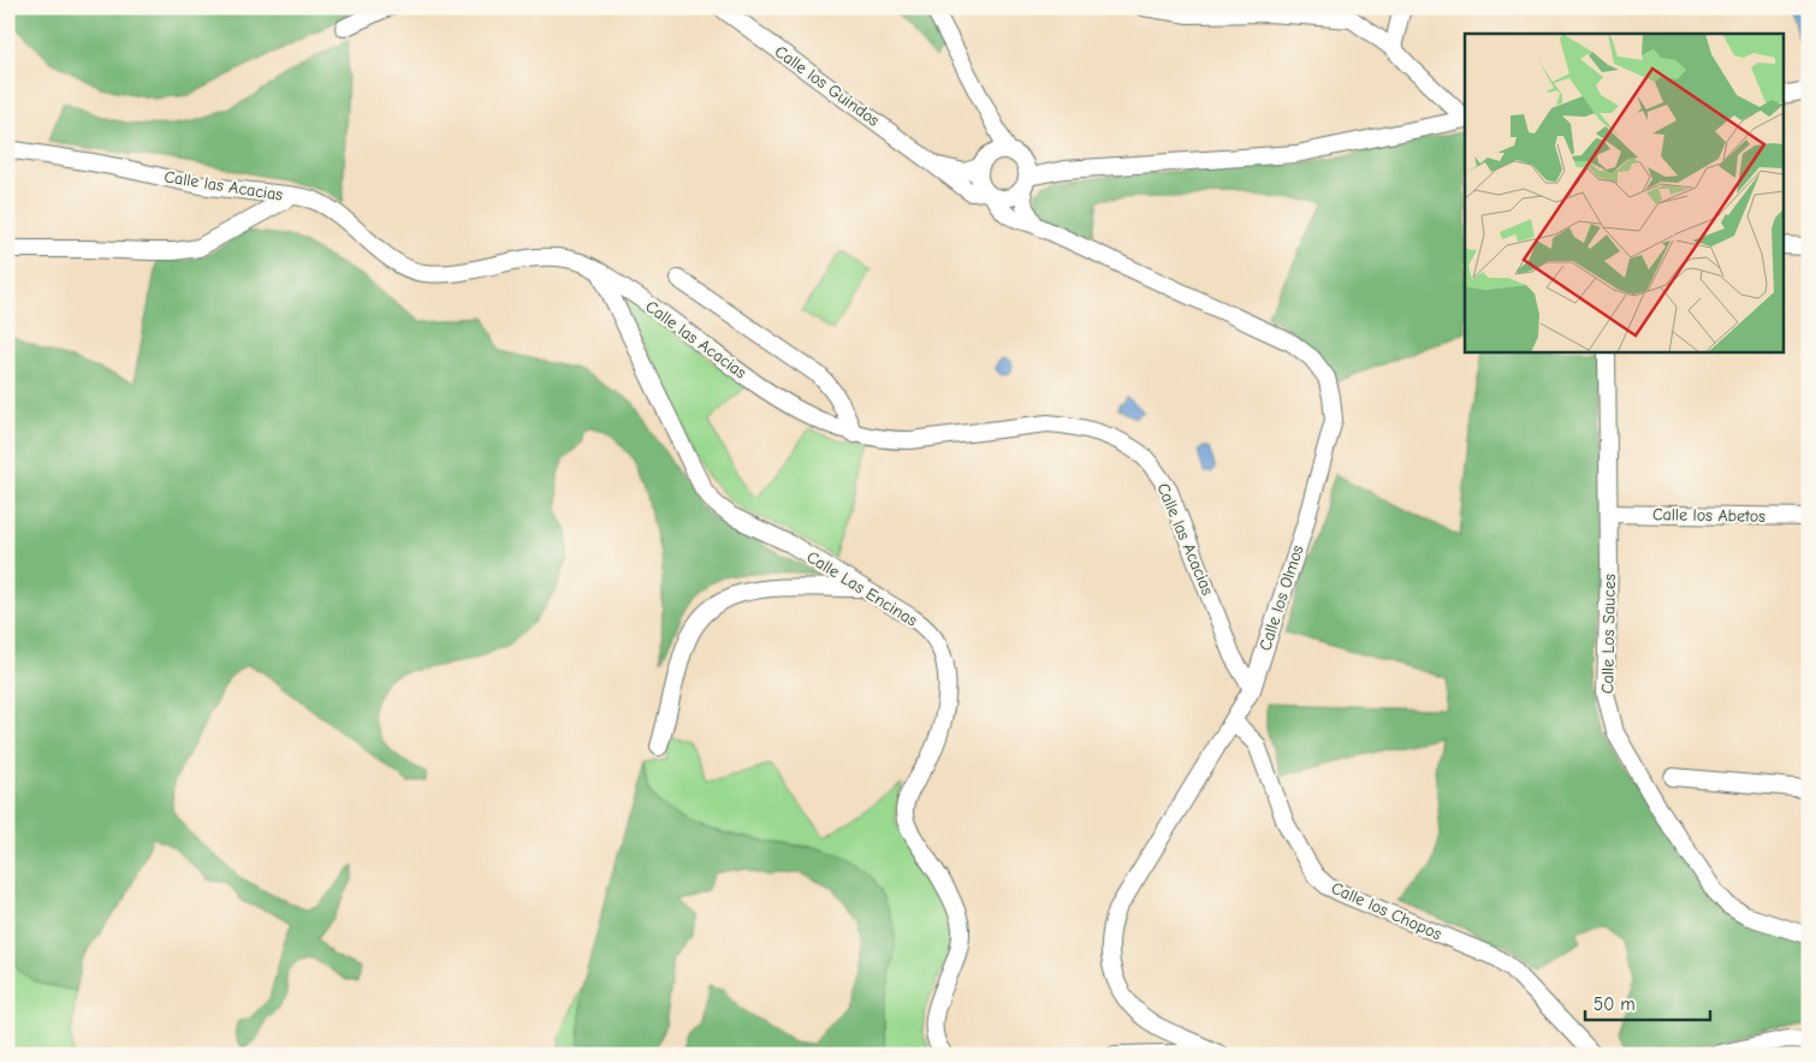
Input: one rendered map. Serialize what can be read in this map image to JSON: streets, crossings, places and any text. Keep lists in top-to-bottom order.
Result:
{
  "streets": {
    "street": [
      "Calle los Guindos",
      "Calle las Acacias",
      "Calle los Abetos",
      "Calle Las Encinas",
      "Calle los Olmos",
      "Calle Los Sauces",
      "Calle los Chopos"
    ]
  },
  "crossings": [
    ["Calle los Guindos", "Calle los Olmos"],
    ["Calle las Acacias", "Calle Las Encinas"],
    ["Calle las Acacias", "Calle los Olmos"],
    ["Calle los Abetos", "Calle Los Sauces"],
    ["Calle los Olmos", "Calle los Chopos"]
  ],
  "scale_bar": "50 m"
}
